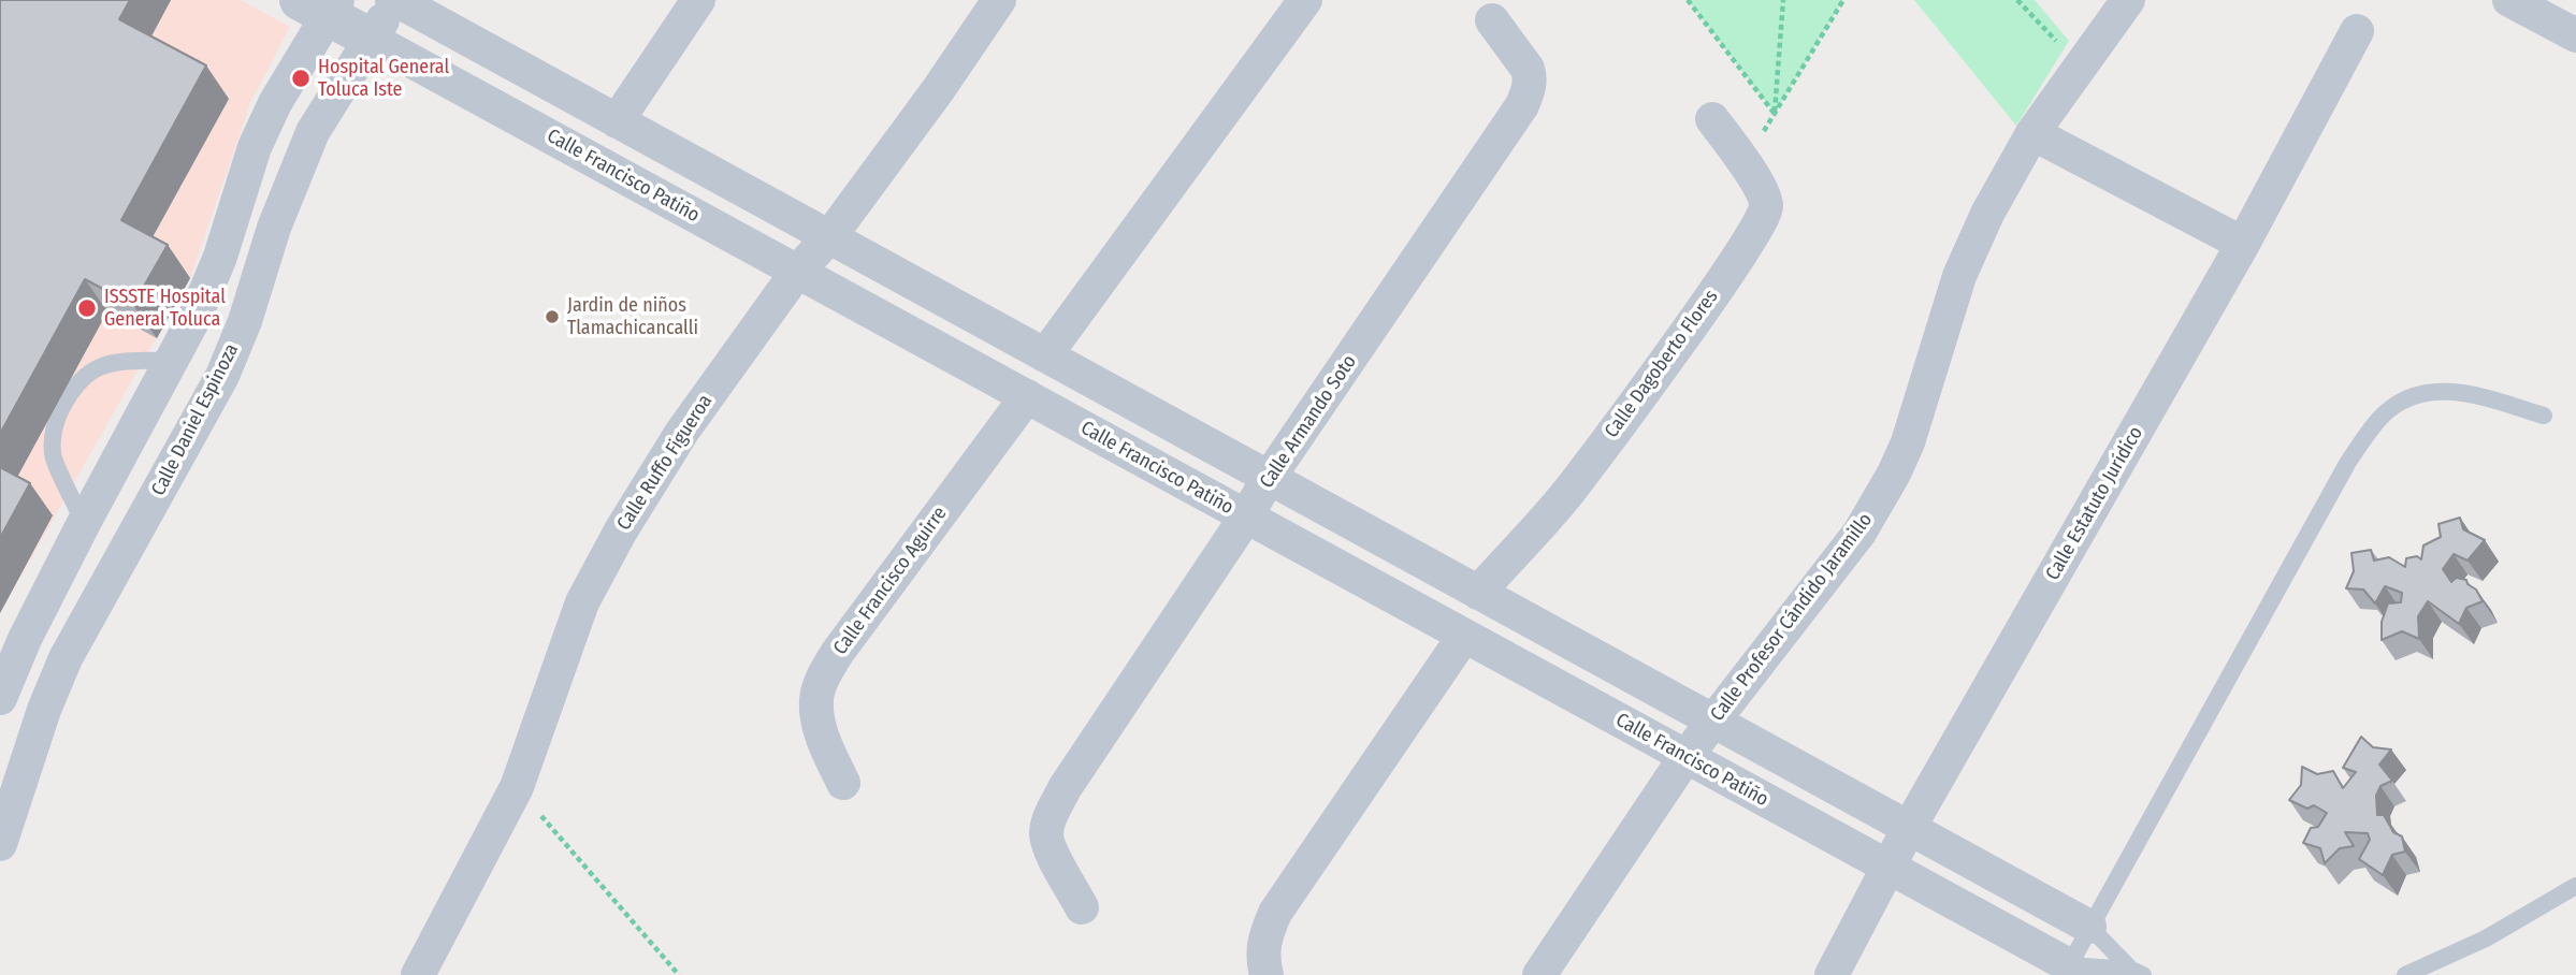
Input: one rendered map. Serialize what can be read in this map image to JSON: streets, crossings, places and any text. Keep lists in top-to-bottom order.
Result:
{
  "streets": {
    "street": [
      "Calle Francisco Patiño",
      "Calle Dagoberto Flores",
      "Calle Daniel Espinoza",
      "Calle Armando Soto",
      "Calle Ruffo Figueroa",
      "Calle Estatuto Jurídico",
      "Calle Francisco Aguirre",
      "Calle Profesor Cándido Jaramillo"
    ]
  },
  "crossings": [
    ["Calle Francisco Patiño", "Calle Daniel Espinoza"],
    ["Calle Francisco Patiño", "Calle Armando Soto"],
    ["Calle Francisco Patiño", "Calle Ruffo Figueroa"],
    ["Calle Francisco Patiño", "Calle Estatuto Jurídico"],
    ["Calle Francisco Patiño", "Calle Francisco Aguirre"],
    ["Calle Francisco Patiño", "Calle Profesor Cándido Jaramillo"]
  ],
  "places": ["Hospital General Toluca Iste", "ISSSTE Hospital General Toluca", "Jardin de niños Tlamachicancalli"]
}
